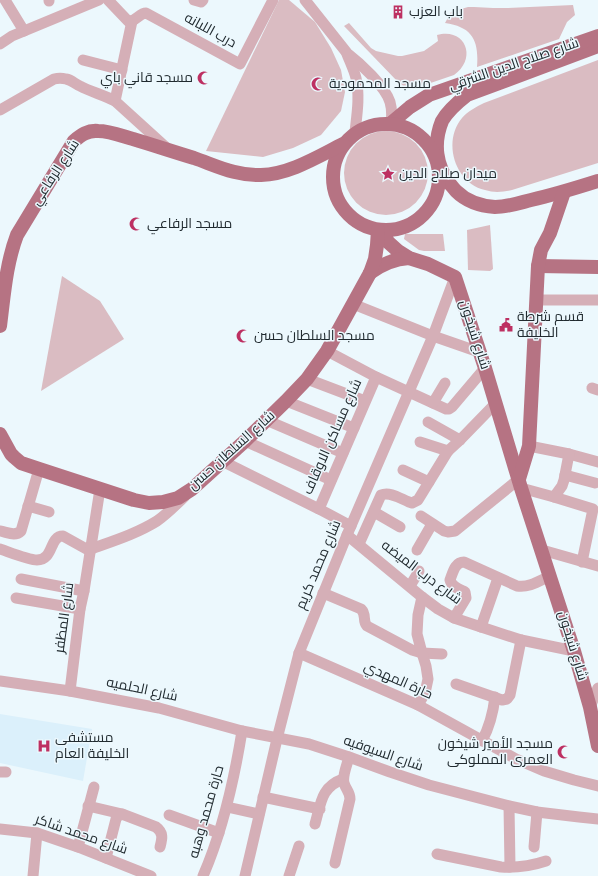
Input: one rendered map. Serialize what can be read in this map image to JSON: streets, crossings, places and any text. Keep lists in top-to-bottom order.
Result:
{
  "streets": {
    "main road": [
      "شارع صلاح الدين الشرقي",
      "شارع الرفاعي",
      "شارع شيخون",
      "شارع السلطان حسن"
    ],
    "street": [
      "درب اللبانه",
      "شارع مساكن الاوقاف",
      "شارع محمد كريم",
      "شارع درب الميضه",
      "شارع المظفر",
      "حارة المهدي",
      "شارع الحلميه",
      "شارع السيوفيه",
      "حارة محمد وهبه",
      "شارع محمد شاكر"
    ]
  },
  "crossings": [
    ["شارع صلاح الدين الشرقي", "شارع الرفاعي"],
    ["شارع صلاح الدين الشرقي", "شارع السلطان حسن"],
    ["شارع الرفاعي", "شارع السلطان حسن"],
    ["شارع شيخون", "شارع مساكن الاوقاف"],
    ["شارع شيخون", "شارع محمد كريم"],
    ["شارع شيخون", "شارع درب الميضه"],
    ["شارع مساكن الاوقاف", "شارع السلطان حسن"],
    ["شارع مساكن الاوقاف", "شارع محمد كريم"],
    ["شارع مساكن الاوقاف", "شارع درب الميضه"],
    ["شارع السلطان حسن", "شارع درب الميضه"],
    ["شارع السلطان حسن", "شارع المظفر"],
    ["شارع محمد كريم", "شارع درب الميضه"],
    ["شارع محمد كريم", "حارة المهدي"],
    ["شارع محمد كريم", "شارع الحلميه"],
    ["شارع محمد كريم", "شارع السيوفيه"],
    ["شارع المظفر", "شارع الحلميه"],
    ["شارع الحلميه", "شارع السيوفيه"],
    ["شارع الحلميه", "حارة محمد وهبه"]
  ],
  "places": {
    "building": ["باب العزب"],
    "mosque": [
      "مسجد قاني باي",
      "مسجد المحمودية",
      "مسجد الرفاعي",
      "مسجد السلطان حسن",
      "مسجد الأمير شيخون العمرى المملوكى"
    ],
    "place": ["ميدان صلاح الدين"],
    "public building": ["قسم شرطة الخليفة"],
    "hospital": ["مستشفى الخليفة العام"]
  }
}
